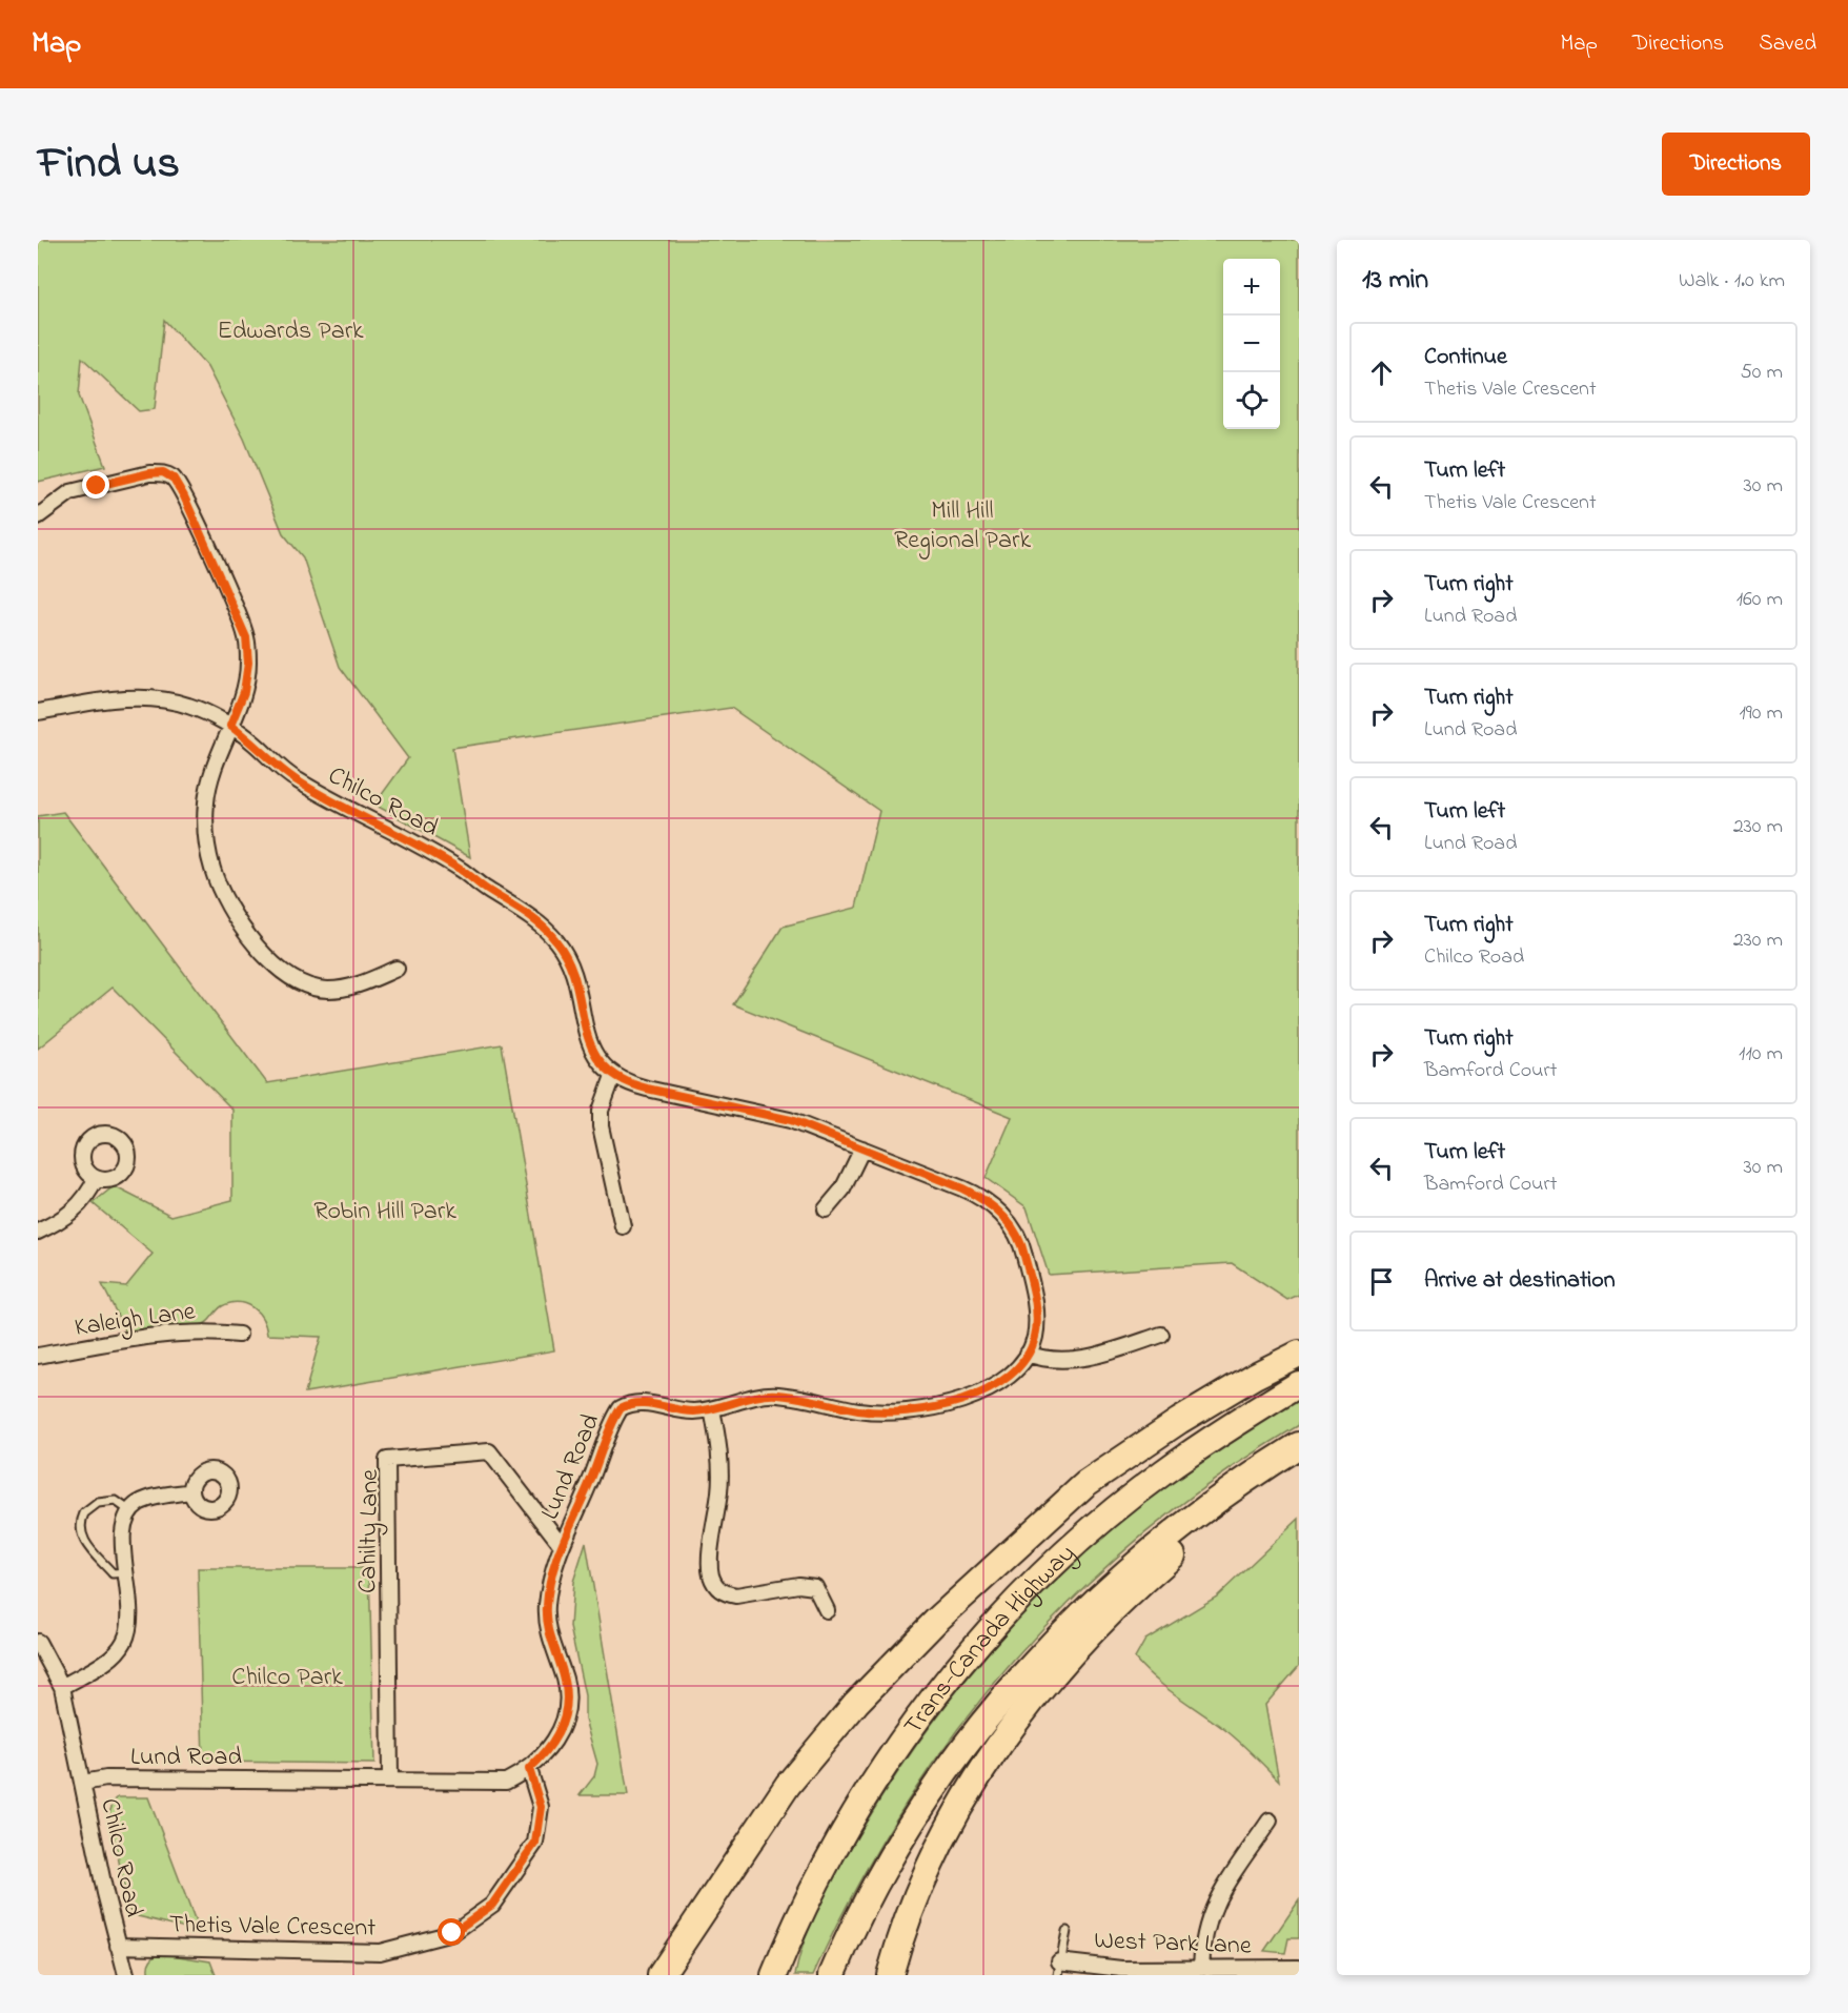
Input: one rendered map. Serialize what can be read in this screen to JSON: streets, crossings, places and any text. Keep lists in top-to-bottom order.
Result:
{
  "streets": {
    "highway": ["Trans-Canada Highway"],
    "street": [
      "Chilco Road",
      "Kaleigh Lane",
      "Lund Road",
      "Cahilty Lane",
      "Thetis Vale Crescent",
      "West Park Lane"
    ]
  },
  "crossings": [
    ["Chilco Road", "Lund Road"],
    ["Chilco Road", "Thetis Vale Crescent"],
    ["Lund Road", "Cahilty Lane"],
    ["Lund Road", "Thetis Vale Crescent"]
  ],
  "parks": [
    "Edwards Park",
    "Mill Hill Regional Park",
    "Robin Hill Park",
    "Chilco Park"
  ],
  "page": {
    "header": "Map",
    "nav": ["Map", "Directions", "Saved"],
    "title": "Find us",
    "buttons": "Directions",
    "heading": ["13 min", "Walk · 1.0 km"],
    "map_buttons": ["+", "−"],
    "list": [
      ["Continue", "Thetis Vale Crescent", "50 m"],
      ["Turn left", "Thetis Vale Crescent", "30 m"],
      ["Turn right", "Lund Road", "160 m"],
      ["Turn right", "Lund Road", "190 m"],
      ["Turn left", "Lund Road", "230 m"],
      ["Turn right", "Chilco Road", "230 m"],
      ["Turn right", "Bamford Court", "110 m"],
      ["Turn left", "Bamford Court", "30 m"],
      "Arrive at destination"
    ]
  }
}
